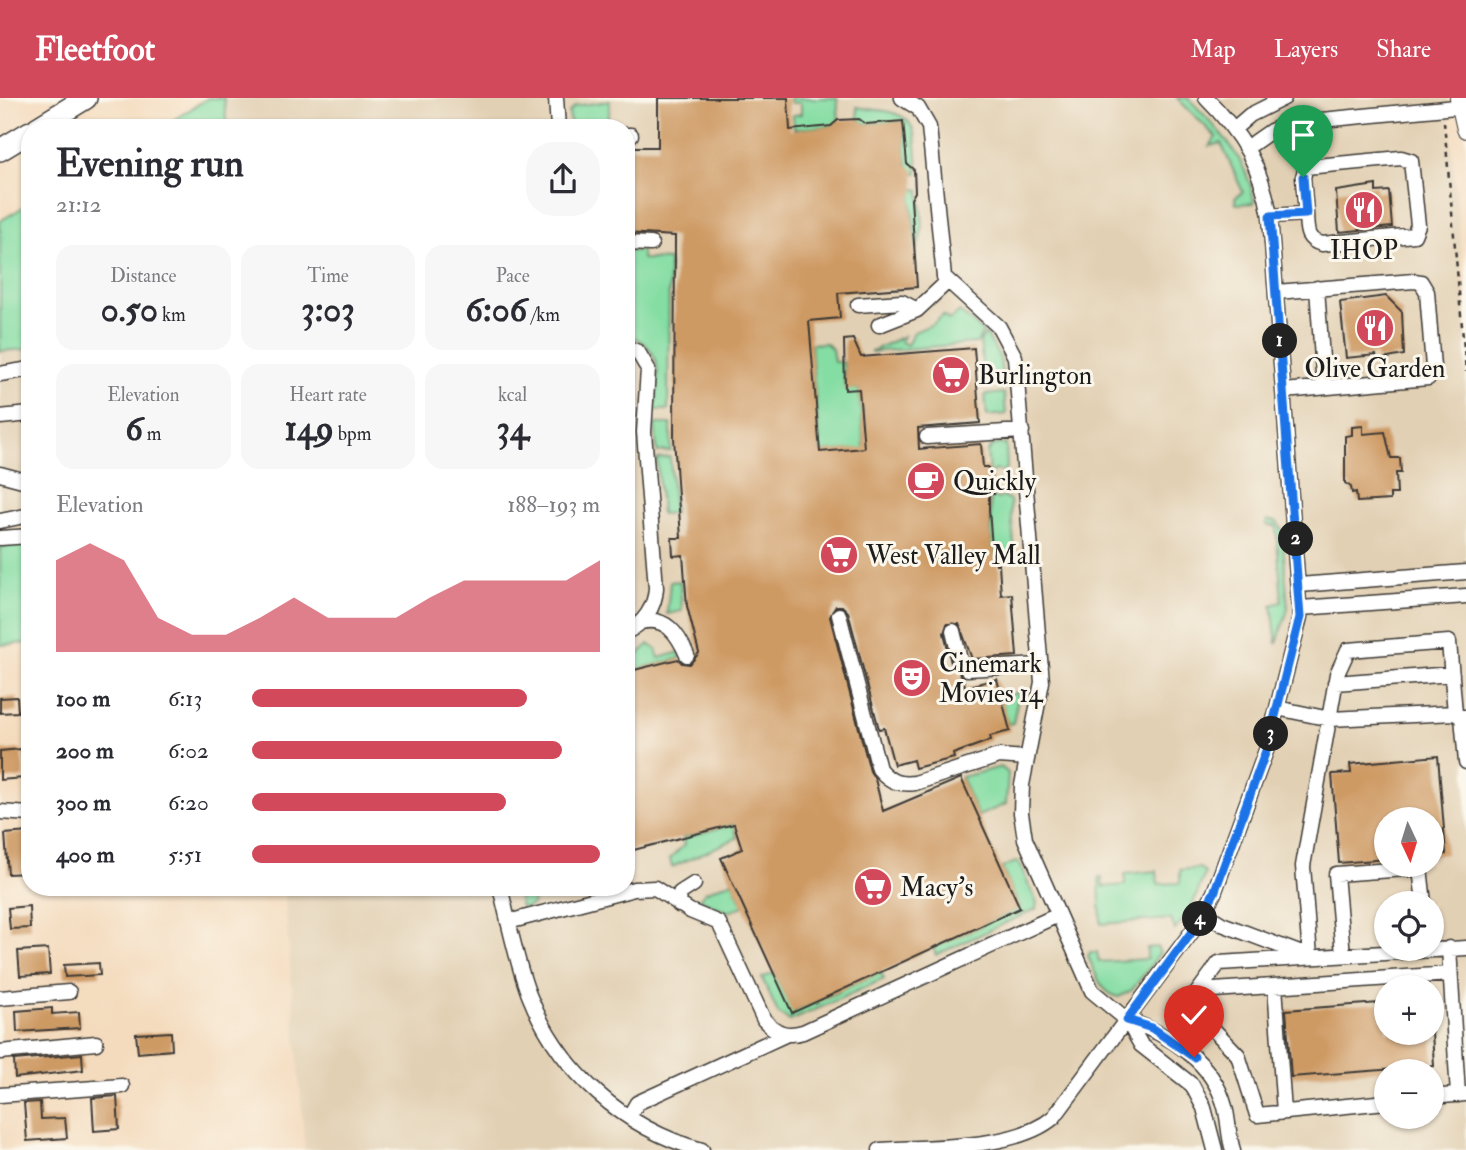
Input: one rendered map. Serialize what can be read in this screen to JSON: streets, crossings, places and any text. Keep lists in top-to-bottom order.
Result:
{
  "places": {
    "restaurant": ["IHOP", "Olive Garden"],
    "supermarket": ["Burlington", "West Valley Mall", "Macy's"],
    "cafe": ["Quickly"],
    "theatre": ["Cinemark Movies 14"]
  },
  "north": "bottom",
  "page": {
    "header": "Fleetfoot",
    "nav": ["Map", "Layers", "Share"],
    "heading": ["Evening run", "21:12"],
    "stats": [
      ["Distance", "0.50 km"],
      ["Time", "3:03"],
      ["Pace", "6:06 /km"],
      ["Elevation", "6 m"],
      ["Heart rate", "149 bpm"],
      ["kcal", "34"]
    ],
    "pins": [
      "1",
      "2",
      "3",
      "4"
    ],
    "chart": ["Elevation", "188–193 m"],
    "list": [
      {
        "name": "100 m",
        "note": "6:13"
      },
      {
        "name": "200 m",
        "note": "6:02"
      },
      {
        "name": "300 m",
        "note": "6:20"
      },
      {
        "name": "400 m",
        "note": "5:51"
      }
    ],
    "map_buttons": ["+", "−"]
  }
}
